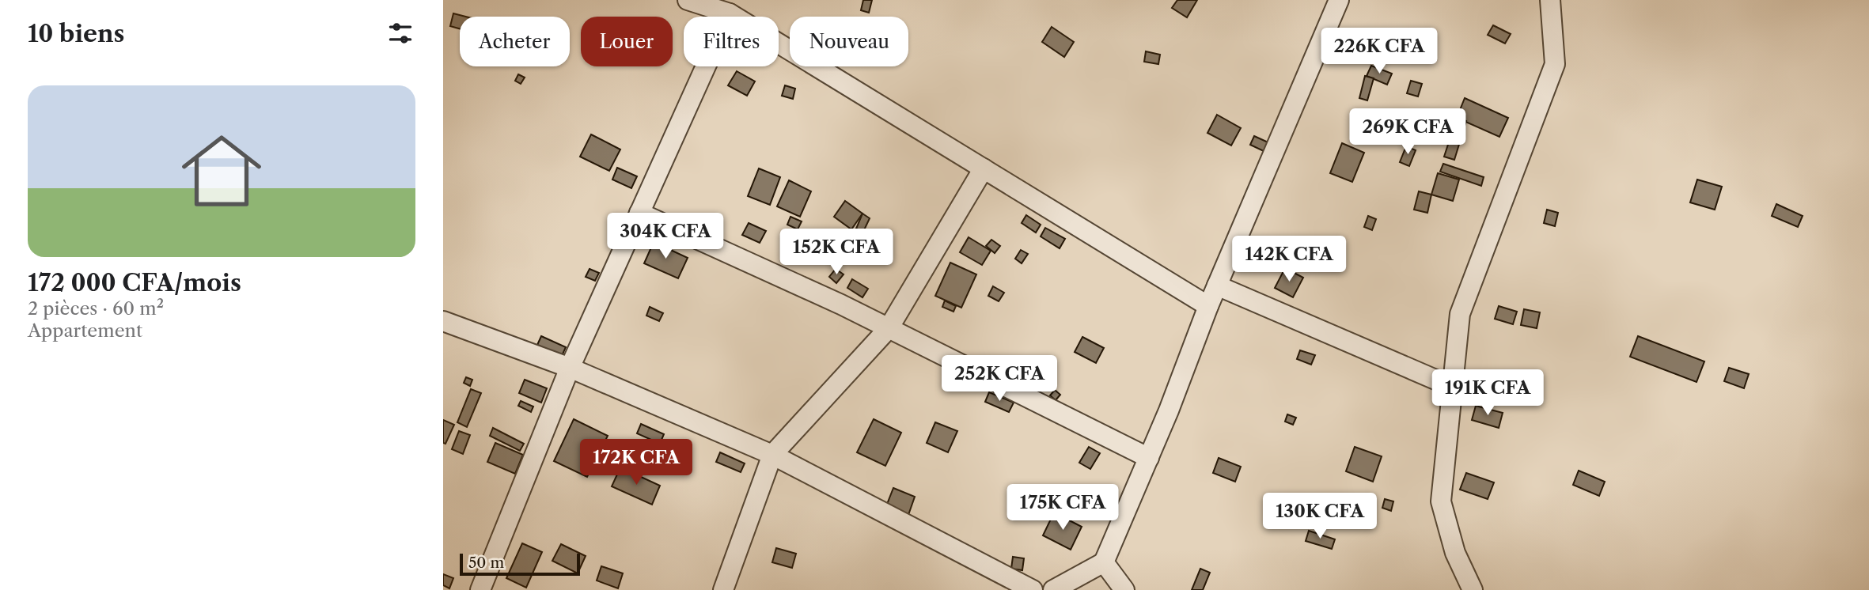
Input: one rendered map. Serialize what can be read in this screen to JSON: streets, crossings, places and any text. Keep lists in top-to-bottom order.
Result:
{
  "scale_bar": "50 m",
  "page": {
    "heading": "10 biens",
    "chip": [
      "Acheter",
      "Louer",
      "Filtres",
      "Nouveau"
    ],
    "price": [
      "226K CFA",
      "269K CFA",
      "304K CFA",
      "152K CFA",
      "142K CFA",
      "252K CFA",
      "191K CFA",
      "172K CFA",
      "175K CFA",
      "130K CFA"
    ],
    "list": [
      {
        "name": "172 000 CFA/mois",
        "note": "2 pièces · 60 m² · Appartement"
      }
    ],
    "scale": "50 m"
  }
}
